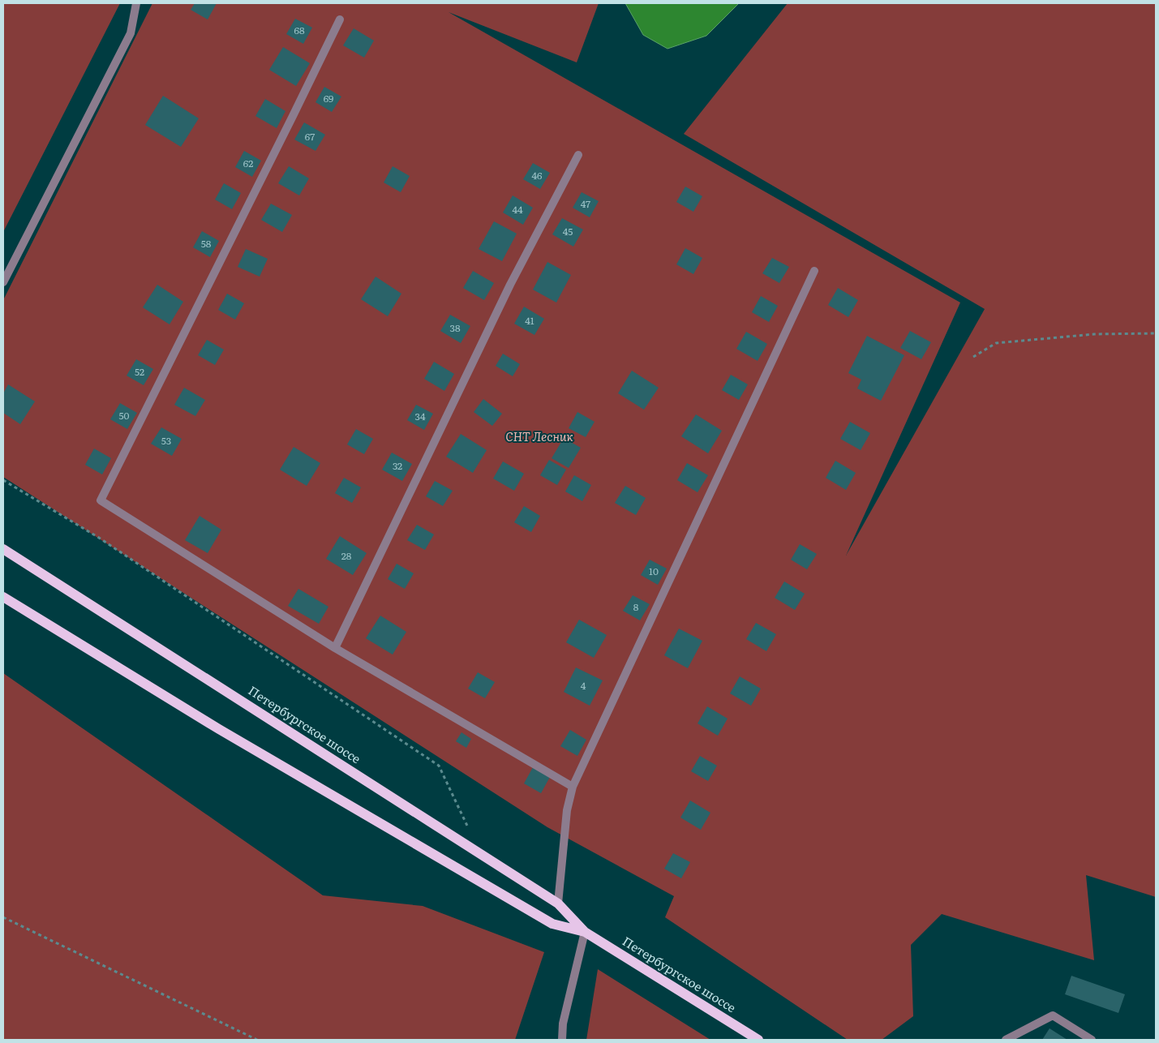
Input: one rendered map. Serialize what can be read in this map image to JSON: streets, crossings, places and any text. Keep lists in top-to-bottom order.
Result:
{
  "streets": {
    "main road": ["Петербургское шоссе"]
  },
  "parks": ["СНТ Лесник"],
  "house_numbers": [
    "68",
    "69",
    "67",
    "62",
    "46",
    "47",
    "44",
    "45",
    "58",
    "41",
    "38",
    "52",
    "50",
    "34",
    "53",
    "32",
    "28",
    "10",
    "8",
    "4"
  ]
}
